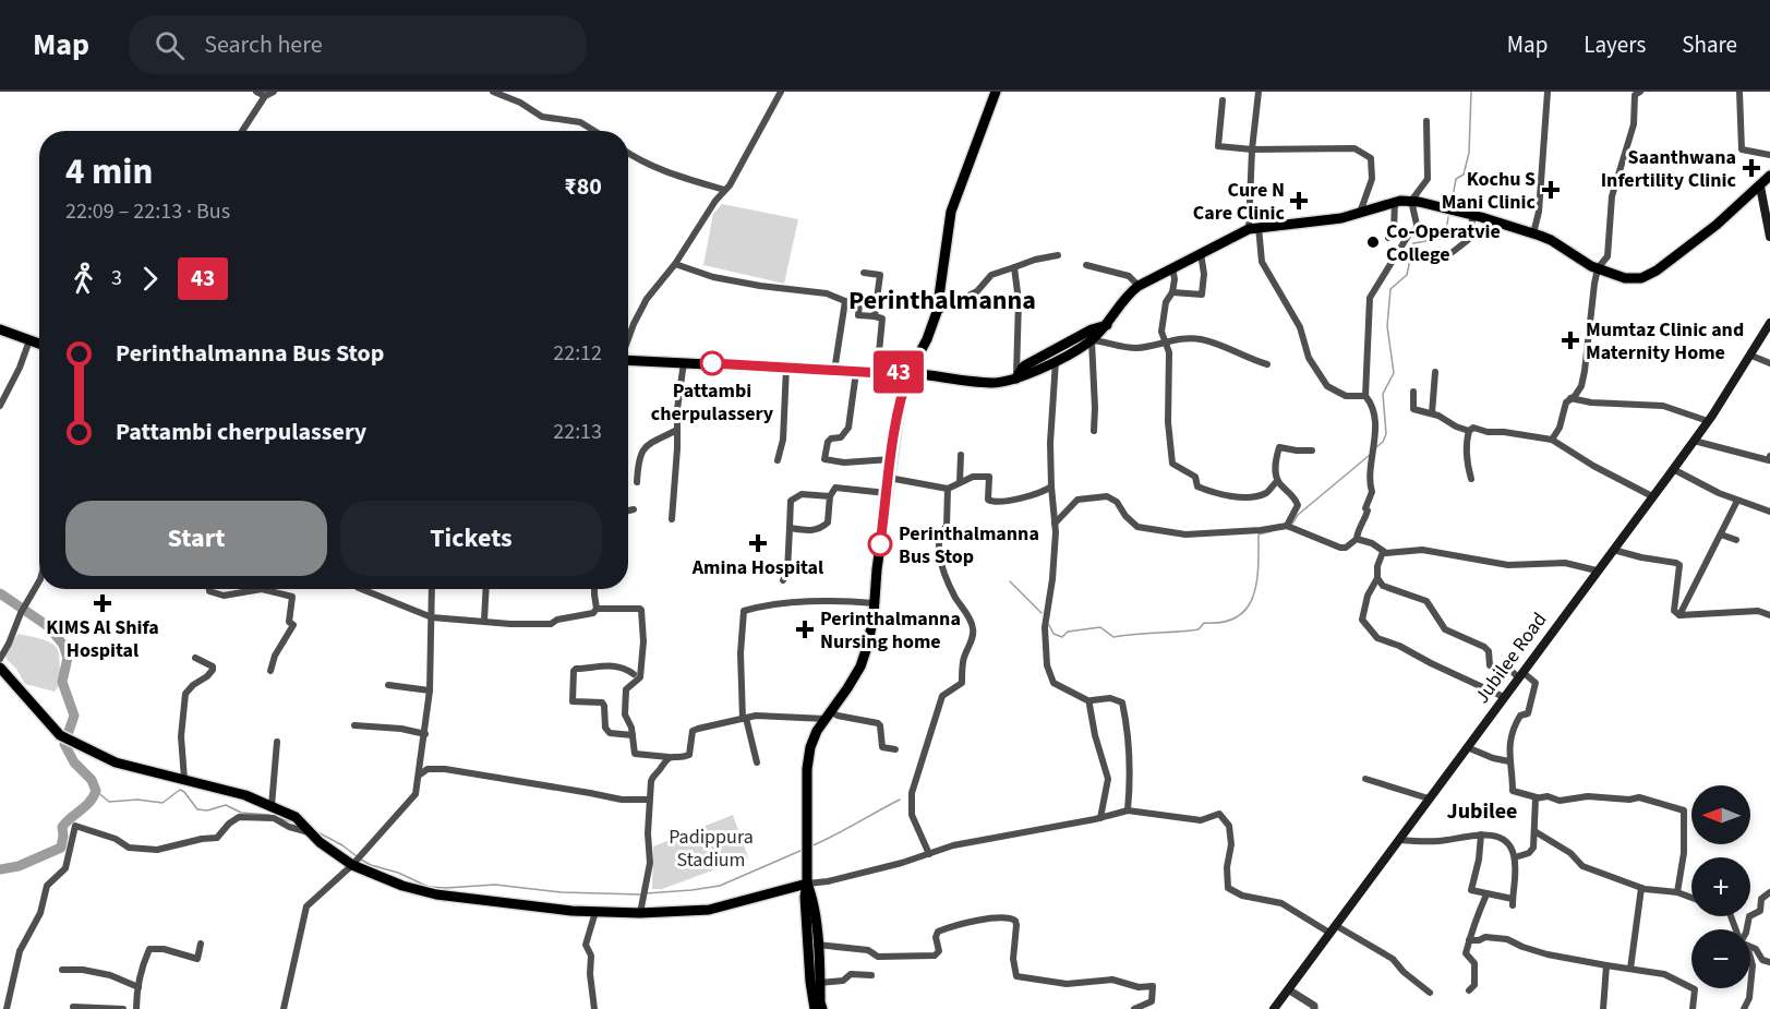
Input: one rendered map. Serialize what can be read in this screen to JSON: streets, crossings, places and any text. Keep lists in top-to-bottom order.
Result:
{
  "streets": {
    "main road": ["Jubilee Road"]
  },
  "districts": ["Perinthalmanna", "Jubilee"],
  "parks": ["Padippura Stadium"],
  "places": {
    "health": [
      "Saanthwana Infertility Clinic",
      "Kochu S Mani Clinic",
      "Cure N Care Clinic",
      "Mumtaz Clinic and Maternity Home",
      "Amina Hospital",
      "KIMS Al Shifa Hospital",
      "Perinthalmanna Nursing home"
    ],
    "other": ["Co-Operatvie College", "Pattambi cherpulassery", "Perinthalmanna Bus Stop"]
  },
  "lines": ["bus line 43"],
  "north": "left",
  "page": {
    "header": "Map",
    "search": "Search here",
    "nav": ["Map", "Layers", "Share"],
    "on_map": "43",
    "heading": ["4 min", "22:09 – 22:13 · Bus", "₹80"],
    "legs": ["3", "43"],
    "list": [
      {
        "name": "Perinthalmanna Bus Stop",
        "value": "22:12"
      },
      {
        "name": "Pattambi cherpulassery",
        "value": "22:13"
      }
    ],
    "buttons": ["Start", "Tickets"],
    "map_buttons": ["+", "−"]
  }
}
